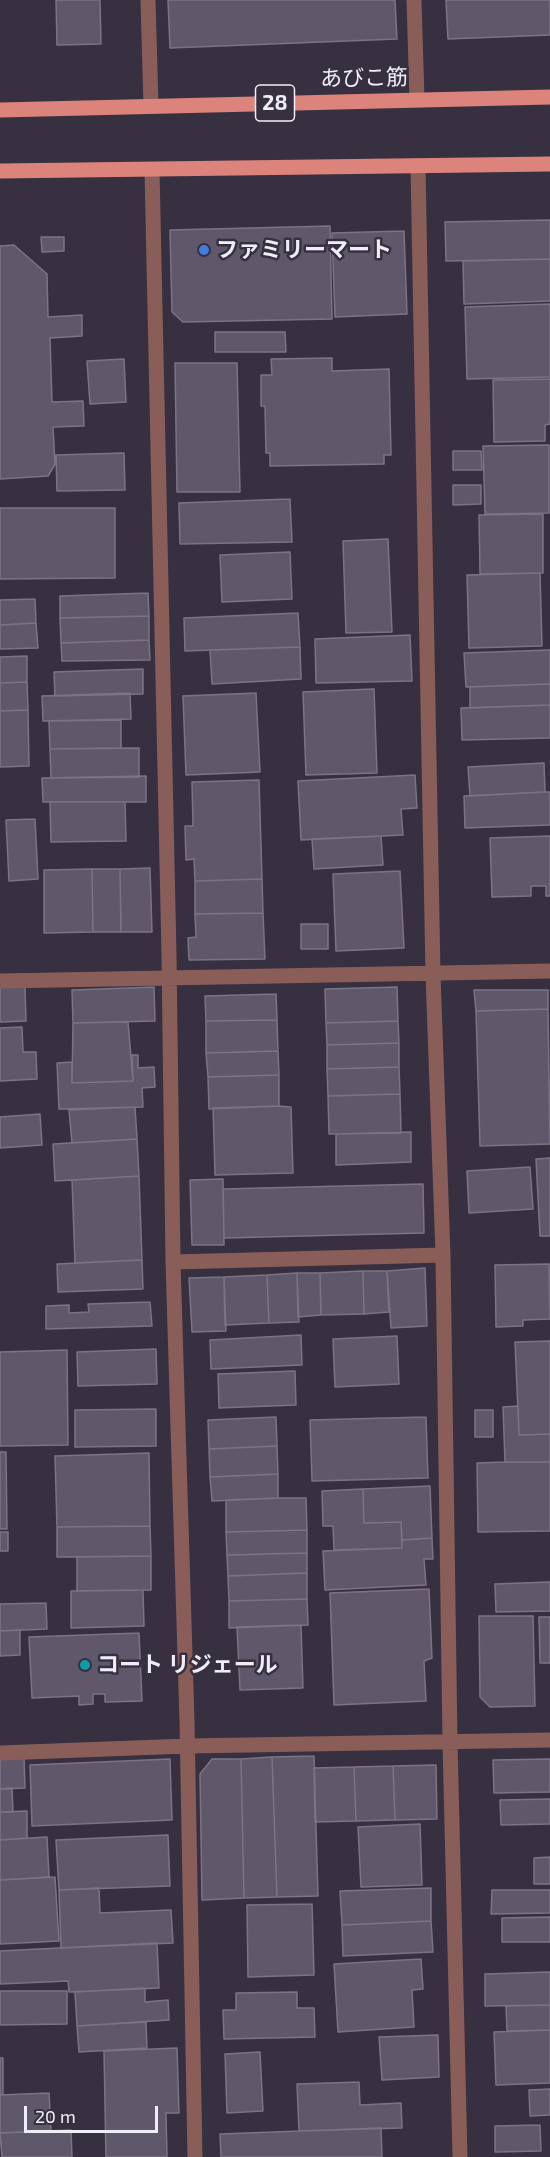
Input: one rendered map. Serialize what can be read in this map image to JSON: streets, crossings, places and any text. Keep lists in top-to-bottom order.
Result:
{
  "streets": {
    "main road": ["あびこ筋", "28"]
  },
  "places": ["ファミリーマート", "コート リジェール"],
  "scale_bar": "20 m"
}
